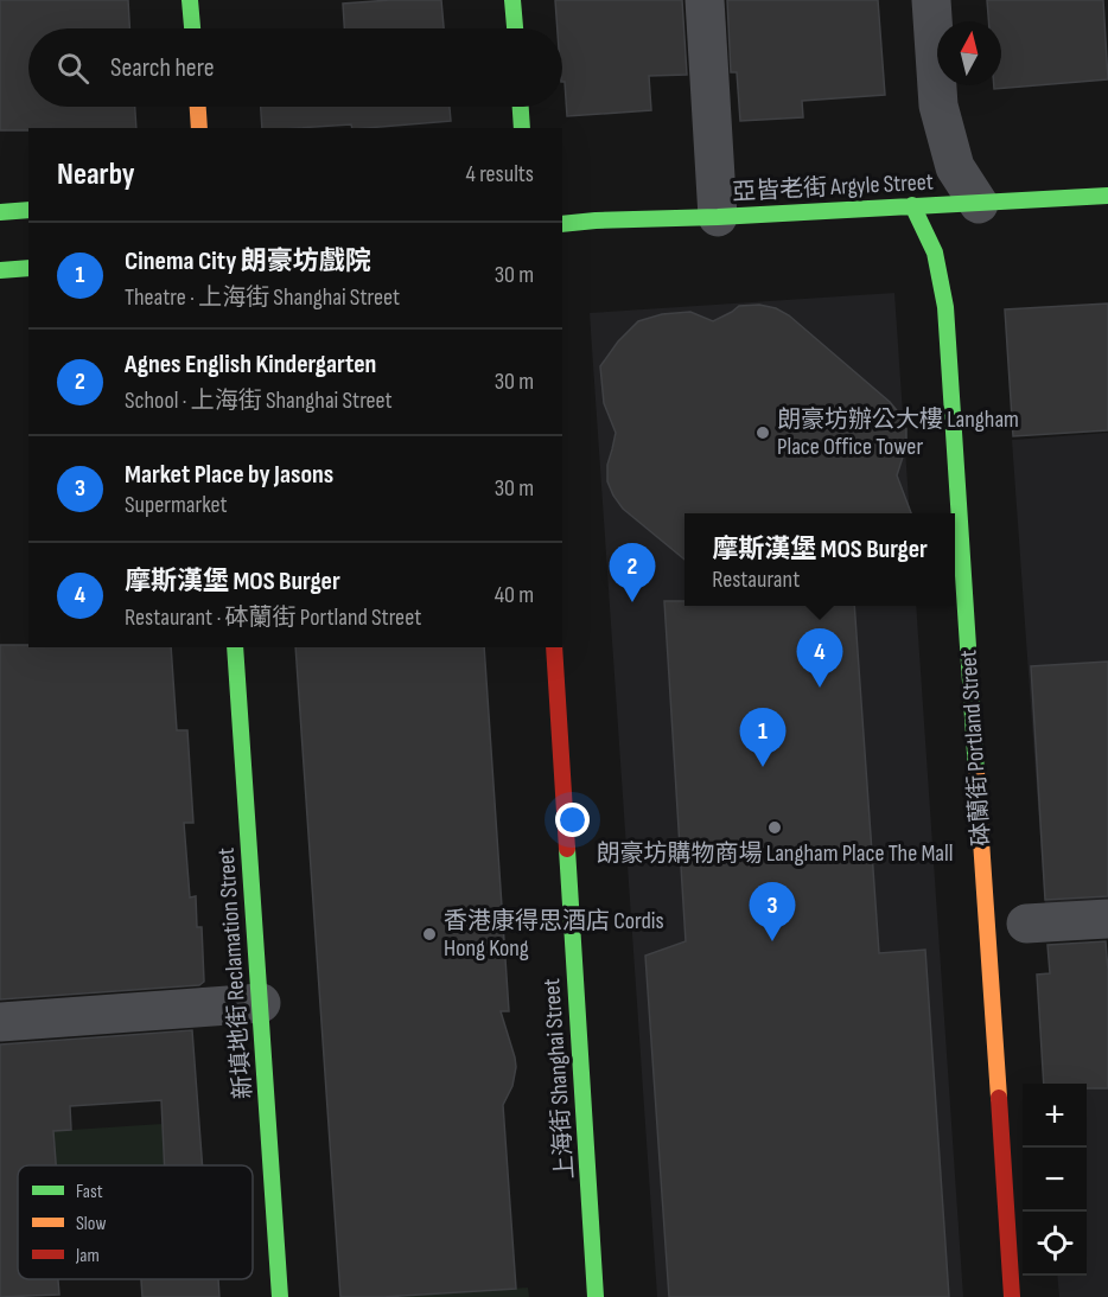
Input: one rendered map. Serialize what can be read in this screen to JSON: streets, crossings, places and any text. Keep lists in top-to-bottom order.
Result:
{
  "streets": {
    "main road": [
      "亞皆老街 Argyle Street",
      "砵蘭街 Portland Street",
      "新填地街 Reclamation Street",
      "上海街 Shanghai Street"
    ]
  },
  "crossings": [
    ["亞皆老街 Argyle Street", "砵蘭街 Portland Street"]
  ],
  "places": ["朗豪坊辦公大樓 Langham Place Office Tower", "朗豪坊購物商場 Langham Place The Mall", "香港康得思酒店 Cordis Hong Kong"],
  "legend": ["Fast", "Slow", "Jam"],
  "north": "top",
  "page": {
    "search": "Search here",
    "heading": ["Nearby", "4 results"],
    "list": [
      {
        "mark": "1",
        "name": "Cinema City 朗豪坊戲院",
        "note": "Theatre · 上海街 Shanghai Street",
        "value": "30 m"
      },
      {
        "mark": "2",
        "name": "Agnes English Kindergarten",
        "note": "School · 上海街 Shanghai Street",
        "value": "30 m"
      },
      {
        "mark": "3",
        "name": "Market Place by Jasons",
        "note": "Supermarket",
        "value": "30 m"
      },
      {
        "mark": "4",
        "name": "摩斯漢堡 MOS Burger",
        "note": "Restaurant · 砵蘭街 Portland Street",
        "value": "40 m"
      }
    ],
    "popup": ["摩斯漢堡 MOS Burger", "Restaurant"],
    "pins": [
      "2",
      "4",
      "1",
      "3"
    ],
    "map_buttons": ["+", "−"]
  }
}
